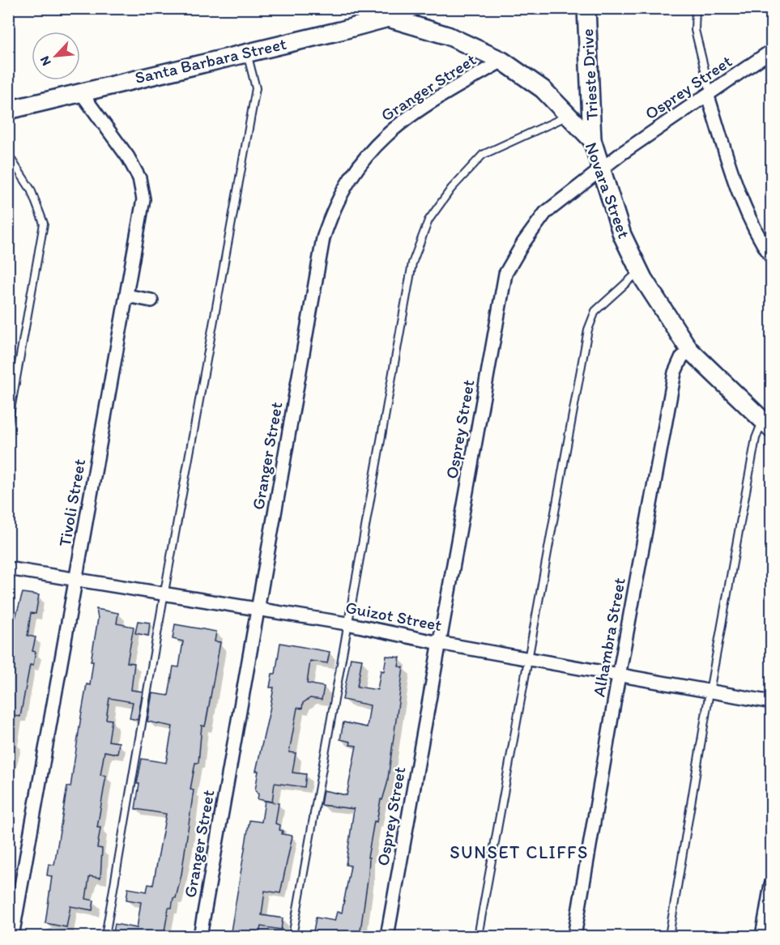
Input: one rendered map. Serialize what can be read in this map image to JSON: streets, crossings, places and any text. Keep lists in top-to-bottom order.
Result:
{
  "streets": {
    "street": [
      "Santa Barbara Street",
      "Trieste Drive",
      "Granger Street",
      "Osprey Street",
      "Novara Street",
      "Tivoli Street",
      "Guizot Street",
      "Alhambra Street"
    ]
  },
  "crossings": [
    ["Santa Barbara Street", "Novara Street"],
    ["Santa Barbara Street", "Tivoli Street"],
    ["Trieste Drive", "Novara Street"],
    ["Granger Street", "Novara Street"],
    ["Granger Street", "Guizot Street"],
    ["Osprey Street", "Novara Street"],
    ["Osprey Street", "Guizot Street"],
    ["Novara Street", "Alhambra Street"],
    ["Tivoli Street", "Guizot Street"],
    ["Guizot Street", "Alhambra Street"]
  ],
  "districts": ["SUNSET CLIFFS"],
  "north": "bottom left"
}
